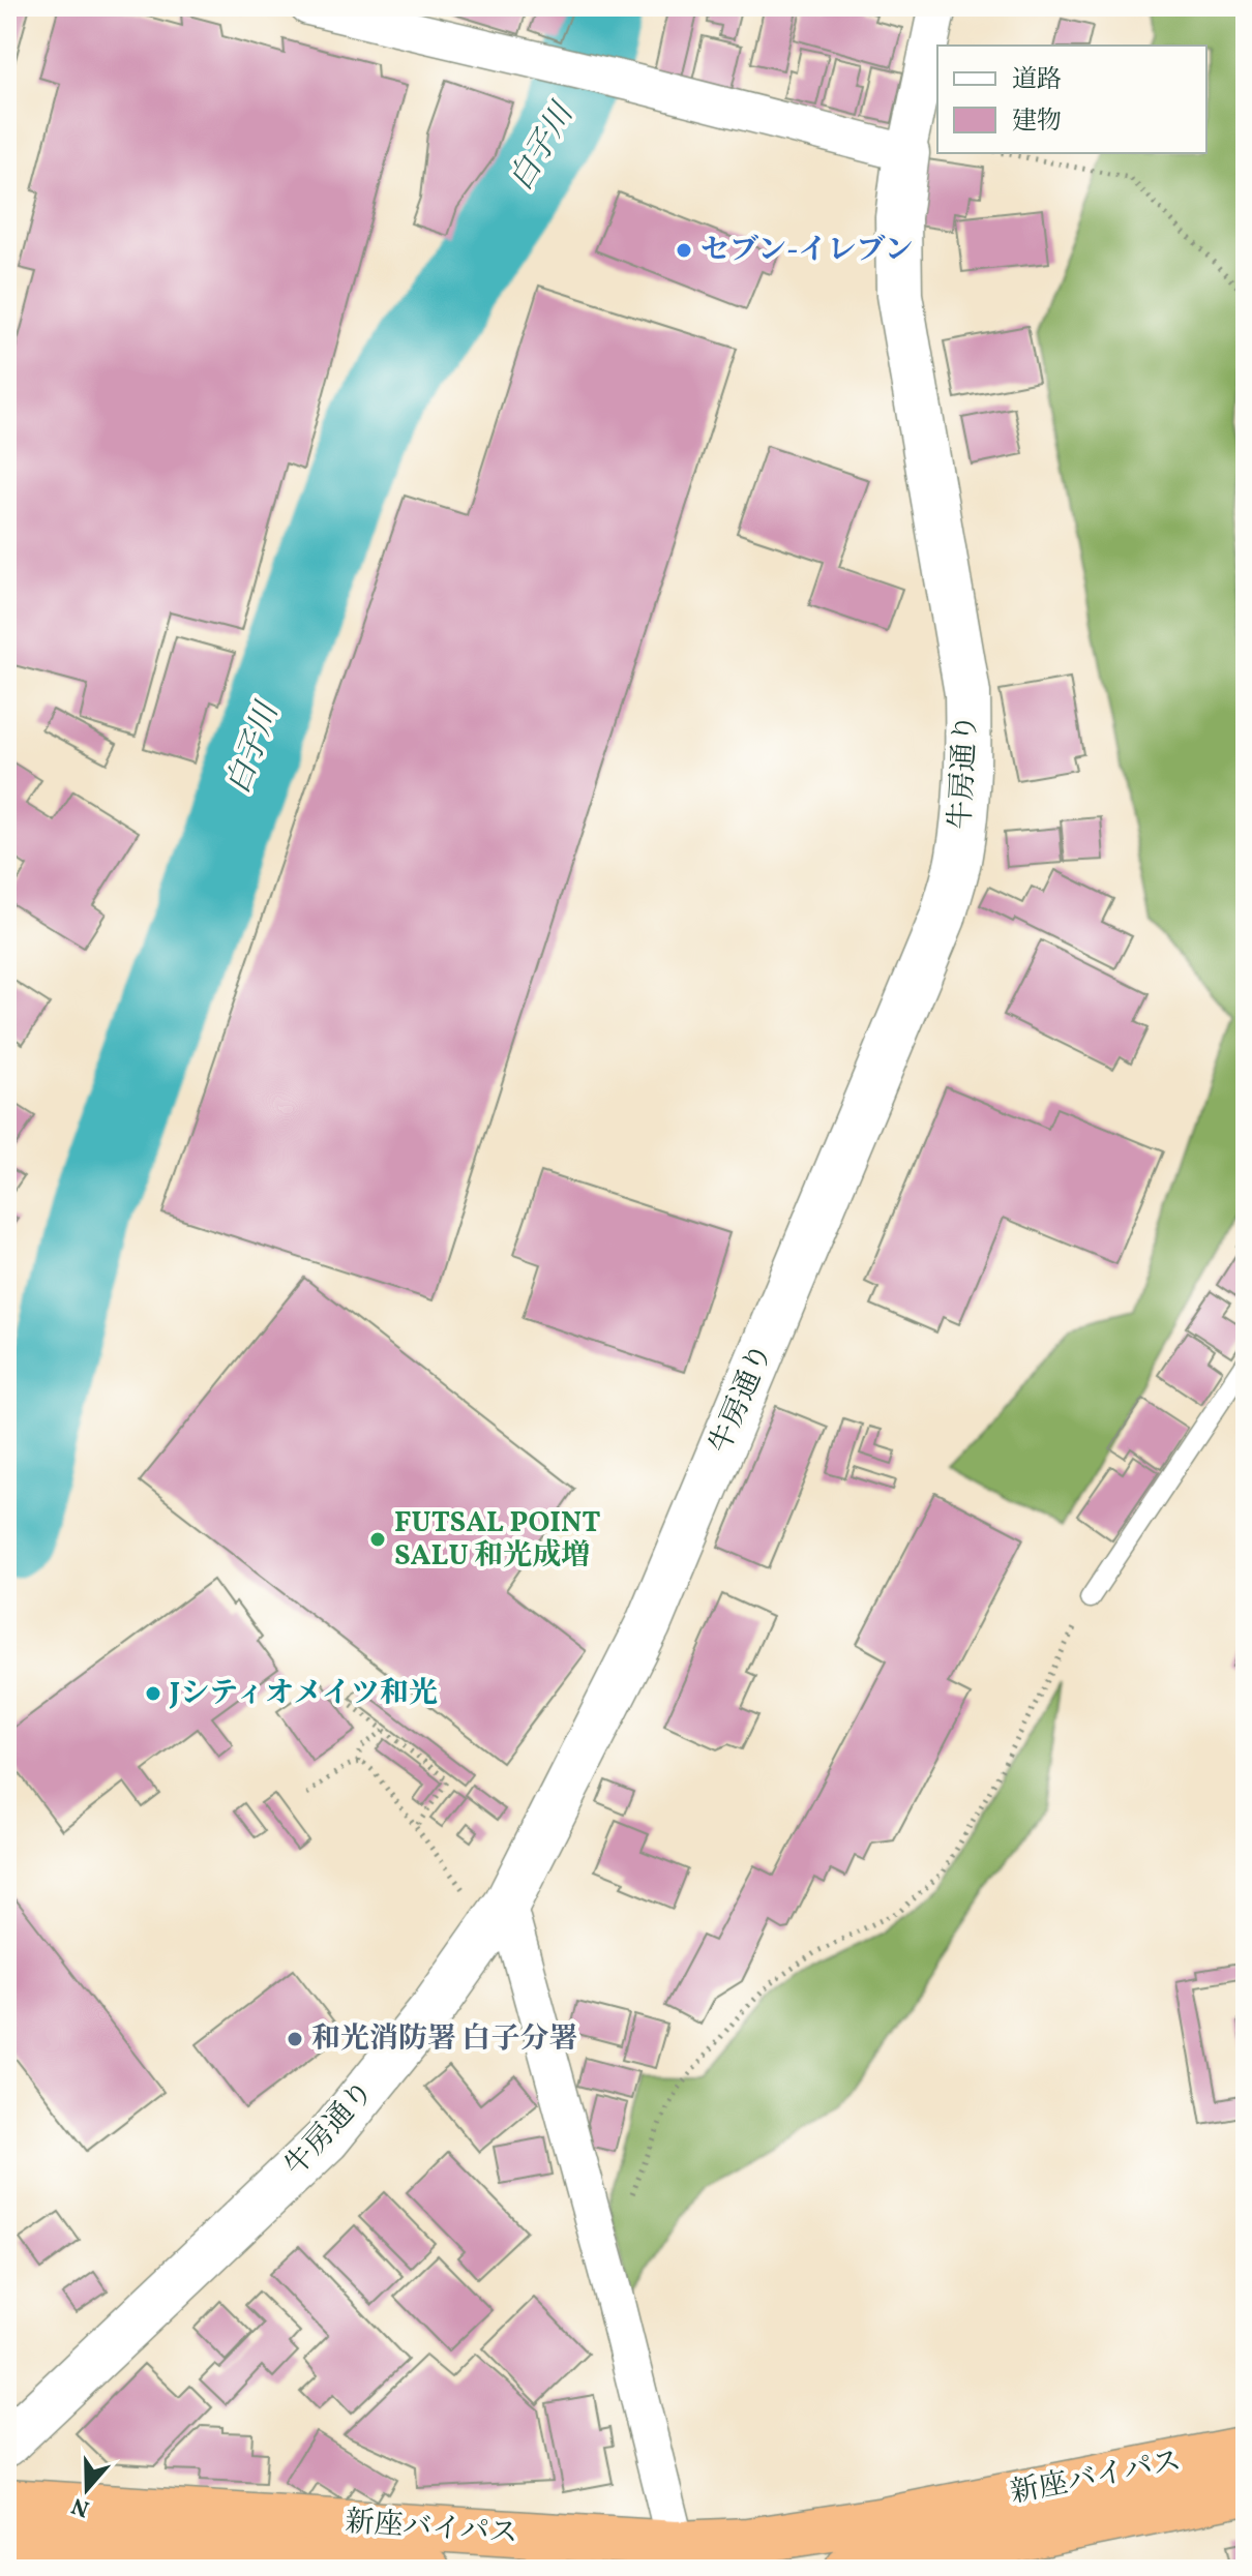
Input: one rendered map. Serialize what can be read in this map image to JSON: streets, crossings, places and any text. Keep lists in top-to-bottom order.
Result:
{
  "streets": {
    "highway": ["新座バイパス"],
    "street": ["牛房通り"]
  },
  "water": ["白子川"],
  "places": [
    "セブン-イレブン",
    "FUTSAL POINT SALU 和光成増",
    "Jシティオメイツ和光",
    "和光消防署 白子分署"
  ],
  "legend": ["道路", "建物"],
  "north": "bottom"
}
